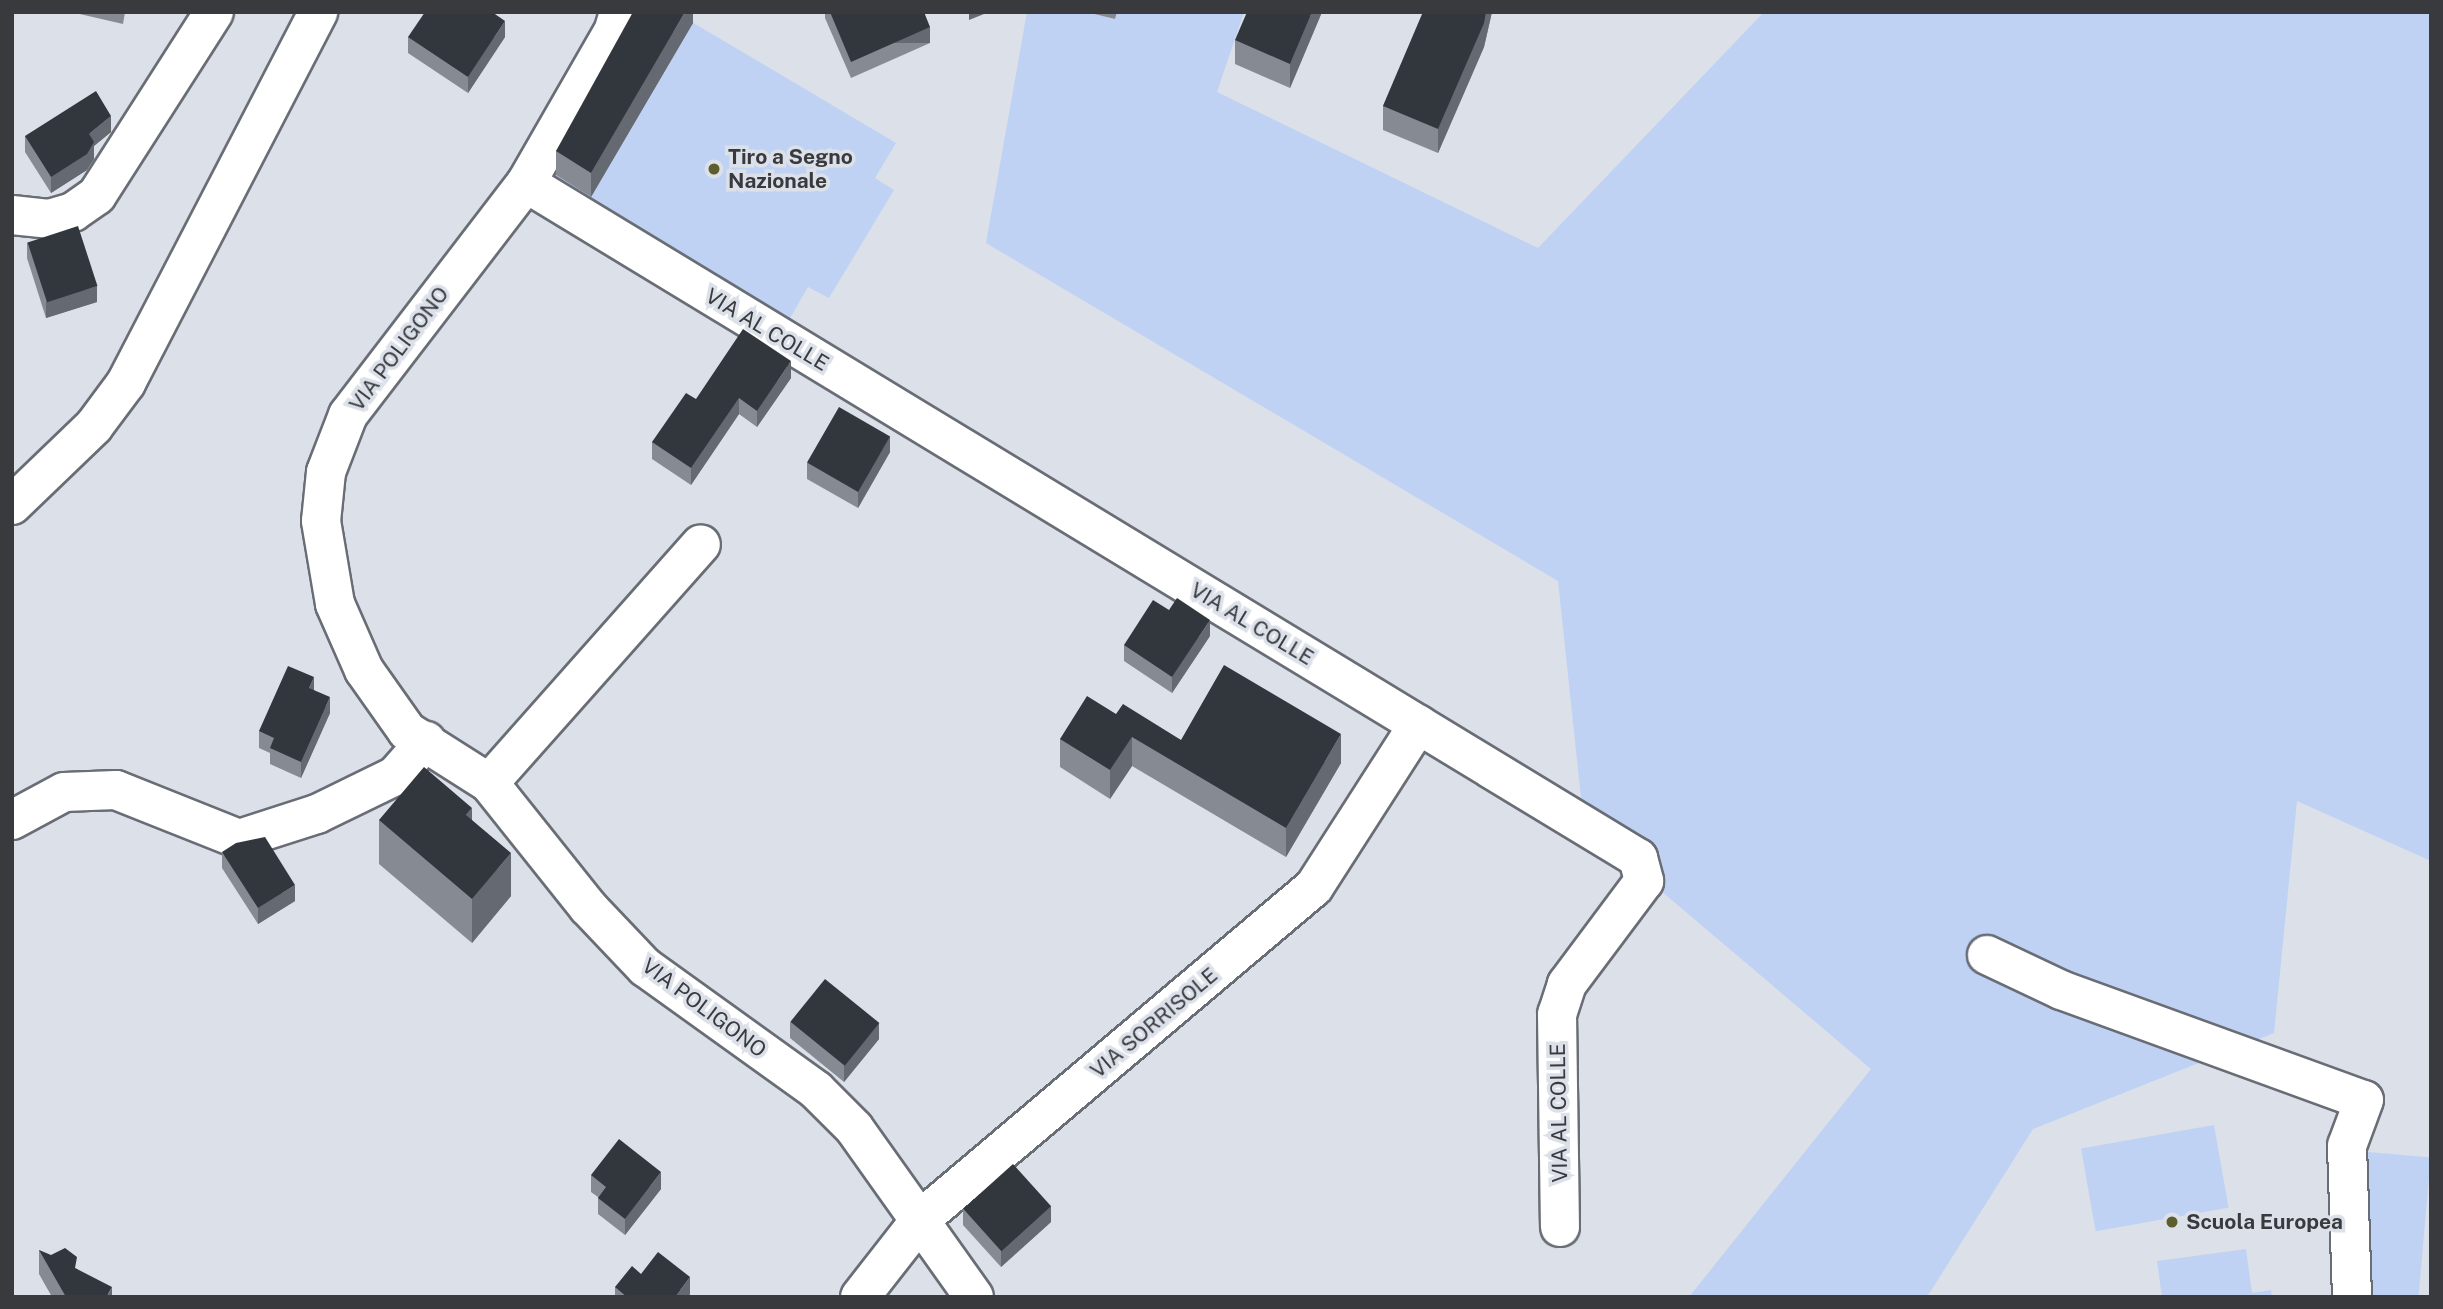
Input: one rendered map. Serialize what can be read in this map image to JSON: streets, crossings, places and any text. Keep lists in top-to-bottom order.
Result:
{
  "streets": {
    "street": ["VIA AL COLLE", "VIA POLIGONO", "VIA SORRISOLE"]
  },
  "crossings": [
    ["VIA AL COLLE", "VIA POLIGONO"],
    ["VIA AL COLLE", "VIA SORRISOLE"],
    ["VIA POLIGONO", "VIA SORRISOLE"]
  ],
  "places": ["Tiro a Segno Nazionale", "Scuola Europea"]
}
